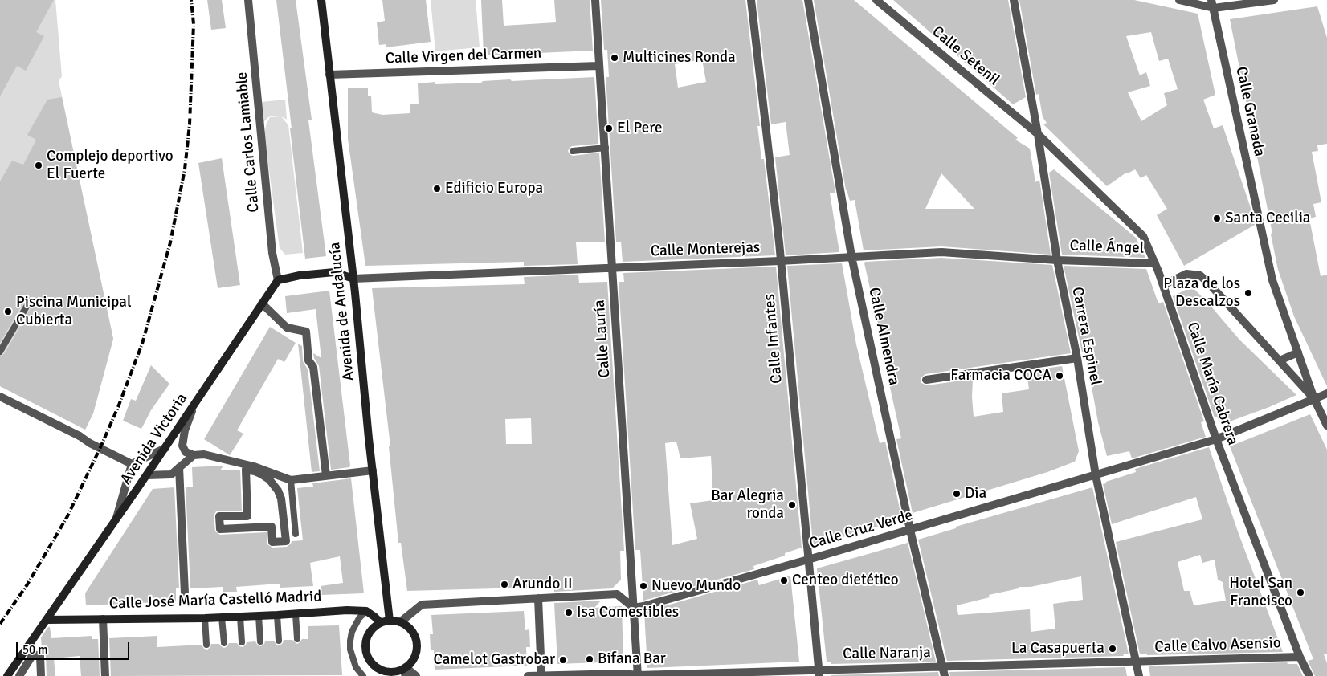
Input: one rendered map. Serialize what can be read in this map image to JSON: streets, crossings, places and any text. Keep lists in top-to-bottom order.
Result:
{
  "streets": {
    "main road": ["Avenida de Andalucía", "Avenida Victoria", "Calle José María Castelló Madrid"],
    "street": [
      "Calle Virgen del Carmen",
      "Calle Setenil",
      "Calle Granada",
      "Calle Carlos Lamiable",
      "Calle Ángel",
      "Calle Monterejas",
      "Calle Almendra",
      "Carrera Espinel",
      "Calle Lauría",
      "Calle Infantes",
      "Calle María Cabrera",
      "Calle Cruz Verde",
      "Calle Calvo Asensio",
      "Calle Naranja"
    ]
  },
  "crossings": [
    ["Calle Virgen del Carmen", "Avenida de Andalucía"],
    ["Calle Virgen del Carmen", "Calle Lauría"],
    ["Calle Setenil", "Carrera Espinel"],
    ["Calle Setenil", "Calle María Cabrera"],
    ["Calle Carlos Lamiable", "Avenida Victoria"],
    ["Calle Ángel", "Calle Monterejas"],
    ["Calle Ángel", "Carrera Espinel"],
    ["Calle Ángel", "Calle María Cabrera"],
    ["Calle Monterejas", "Avenida de Andalucía"],
    ["Calle Monterejas", "Calle Almendra"],
    ["Calle Monterejas", "Carrera Espinel"],
    ["Calle Monterejas", "Calle Lauría"],
    ["Calle Monterejas", "Calle Infantes"],
    ["Calle Almendra", "Calle Cruz Verde"],
    ["Calle Almendra", "Calle Naranja"],
    ["Carrera Espinel", "Calle María Cabrera"],
    ["Carrera Espinel", "Calle Cruz Verde"],
    ["Carrera Espinel", "Calle Calvo Asensio"],
    ["Carrera Espinel", "Calle Naranja"],
    ["Calle Lauría", "Calle Cruz Verde"],
    ["Calle Lauría", "Calle Naranja"],
    ["Calle Infantes", "Calle Cruz Verde"],
    ["Calle Infantes", "Calle Naranja"],
    ["Calle María Cabrera", "Calle Cruz Verde"],
    ["Calle María Cabrera", "Calle Calvo Asensio"],
    ["Avenida Victoria", "Calle José María Castelló Madrid"],
    ["Calle Calvo Asensio", "Calle Naranja"]
  ],
  "places": [
    "Multicines Ronda",
    "El Pere",
    "Complejo deportivo El Fuerte",
    "Edificio Europa",
    "Santa Cecilia",
    "Plaza de los Descalzos",
    "Piscina Municipal Cubierta",
    "Farmacia COCA",
    "Dia",
    "Bar Alegria ronda",
    "Centeo dietético",
    "Arundo II",
    "Nuevo Mundo",
    "Hotel San Francisco",
    "Isa Comestibles",
    "La Casapuerta",
    "Bifana Bar",
    "Camelot Gastrobar"
  ],
  "scale_bar": "50 m"
}
